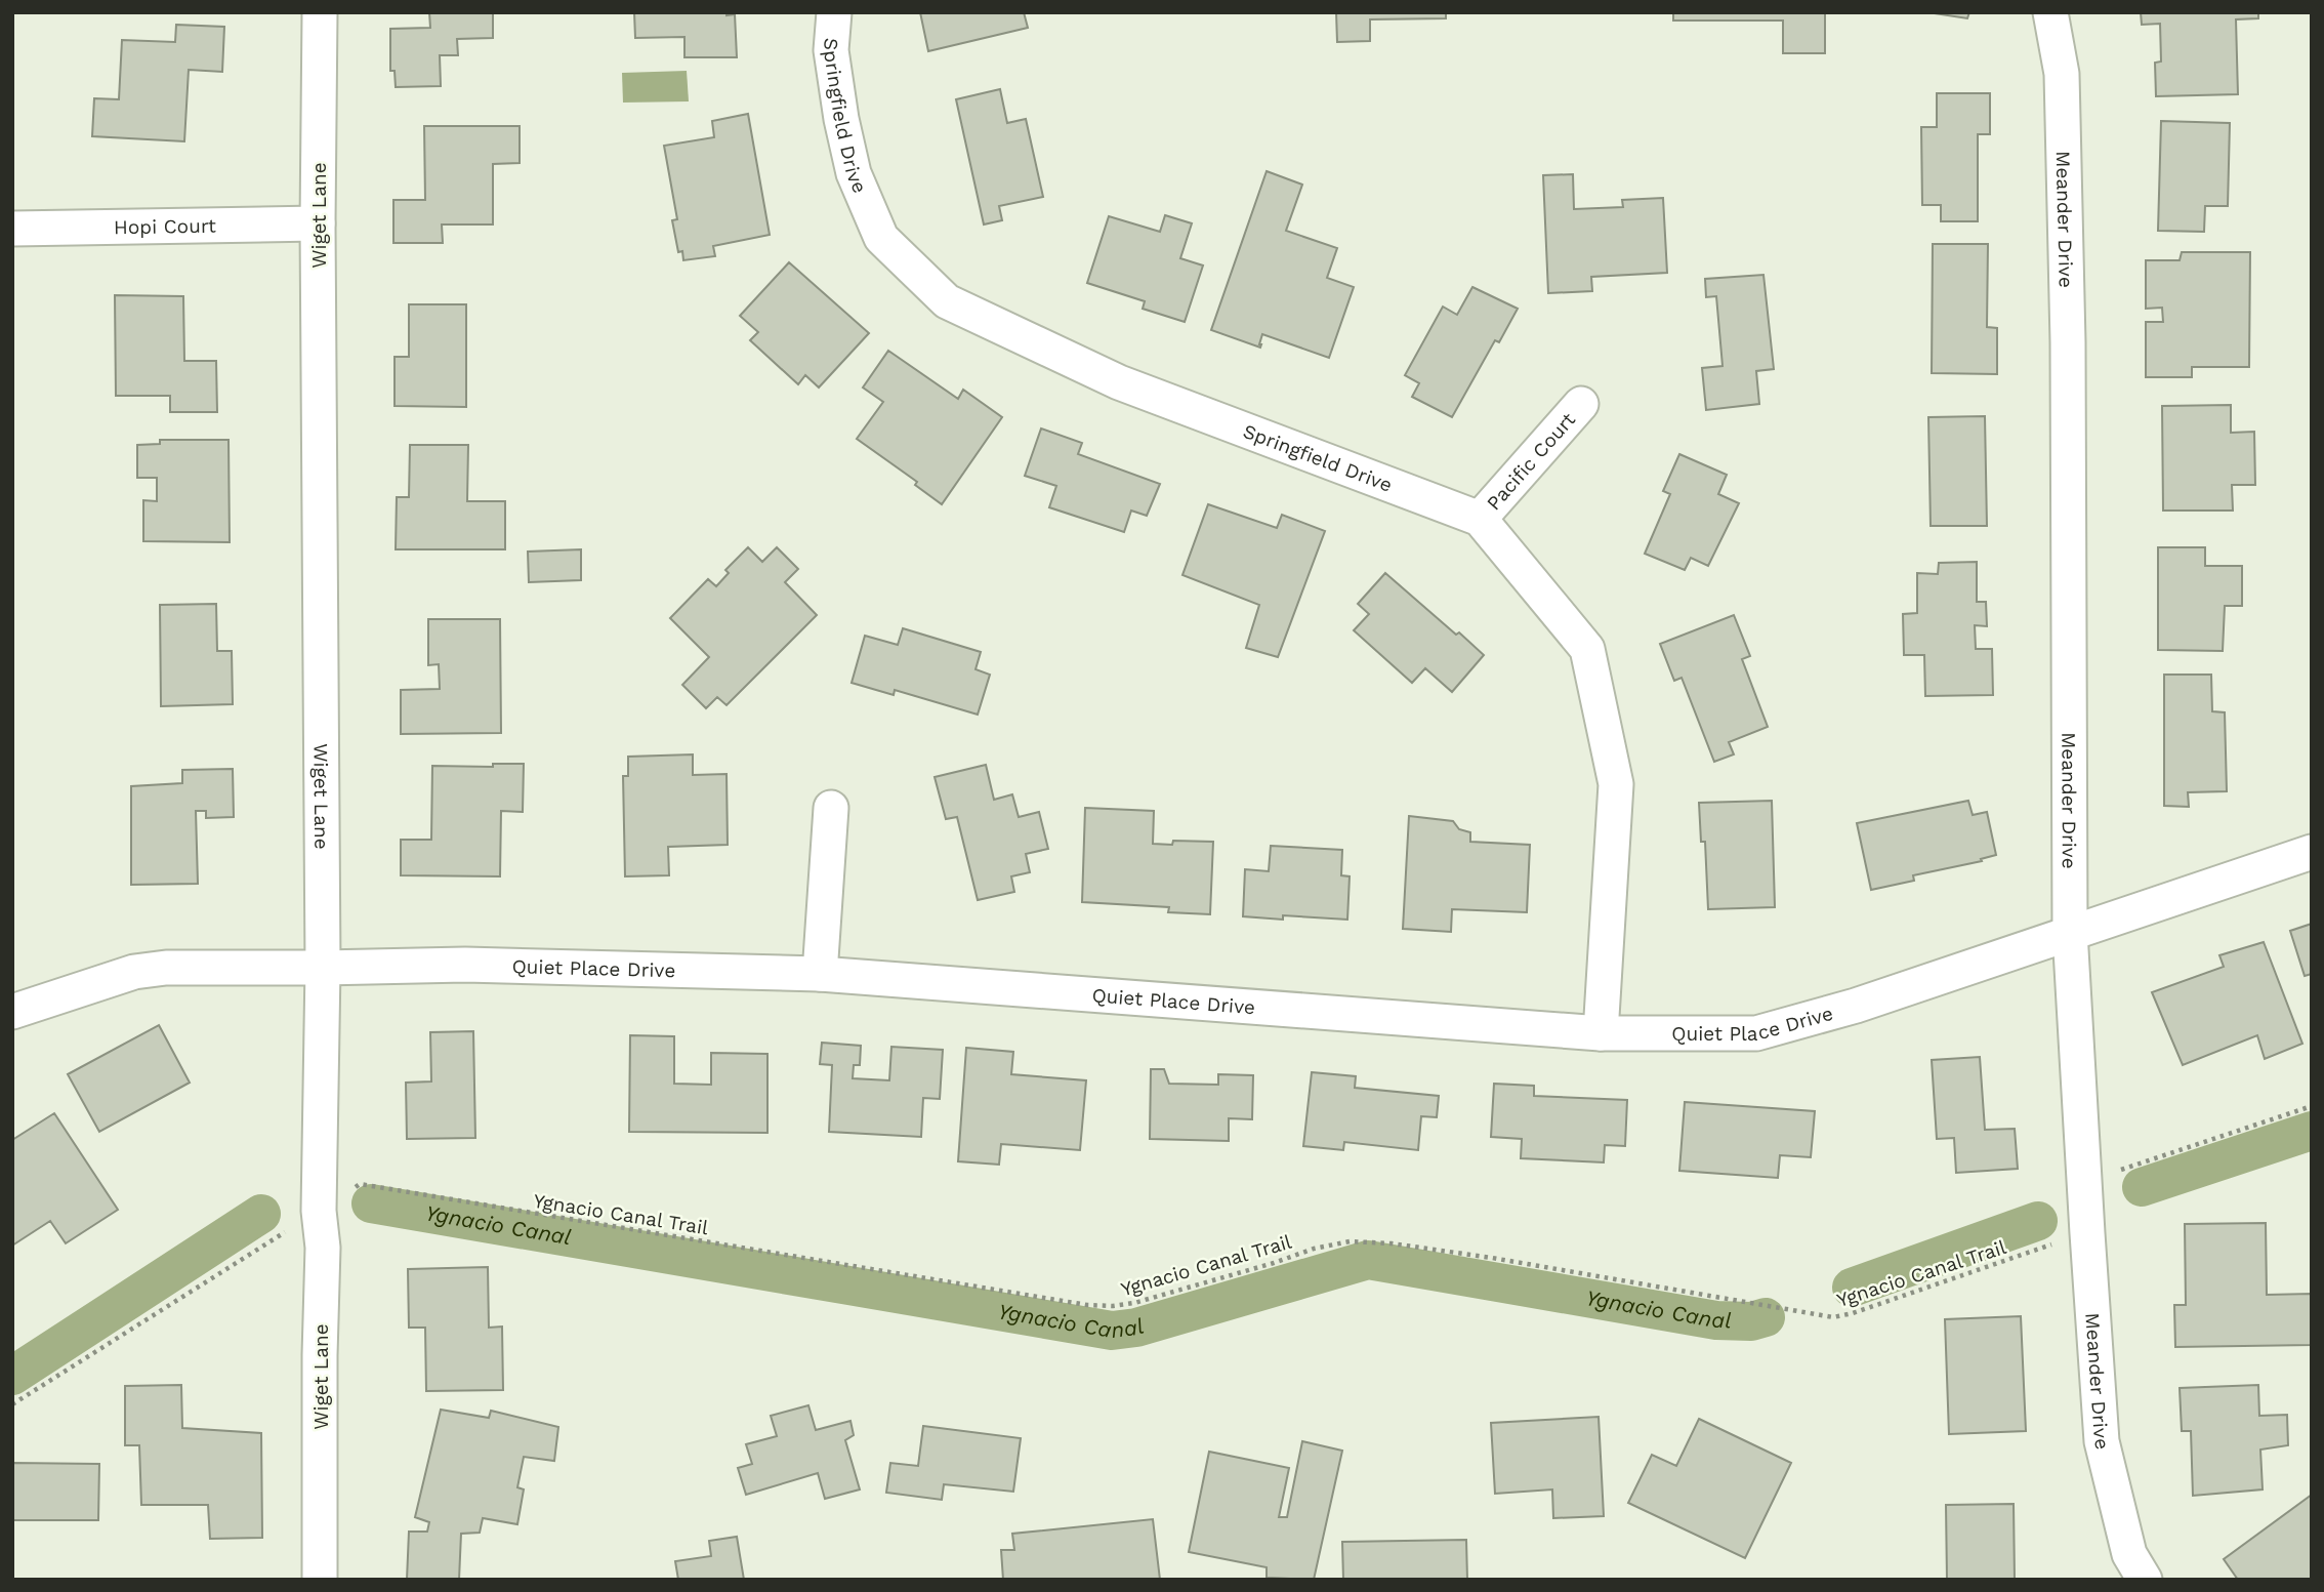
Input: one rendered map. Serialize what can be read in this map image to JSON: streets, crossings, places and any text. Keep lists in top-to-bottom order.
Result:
{
  "streets": {
    "street": [
      "Springfield Drive",
      "Wiget Lane",
      "Meander Drive",
      "Hopi Court",
      "Pacific Court",
      "Quiet Place Drive"
    ],
    "path": ["Ygnacio Canal Trail"]
  },
  "crossings": [
    ["Springfield Drive", "Pacific Court"],
    ["Springfield Drive", "Quiet Place Drive"],
    ["Wiget Lane", "Hopi Court"],
    ["Wiget Lane", "Quiet Place Drive"],
    ["Wiget Lane", "Ygnacio Canal Trail"],
    ["Meander Drive", "Quiet Place Drive"],
    ["Meander Drive", "Ygnacio Canal Trail"]
  ],
  "water": ["Ygnacio Canal"]
}
